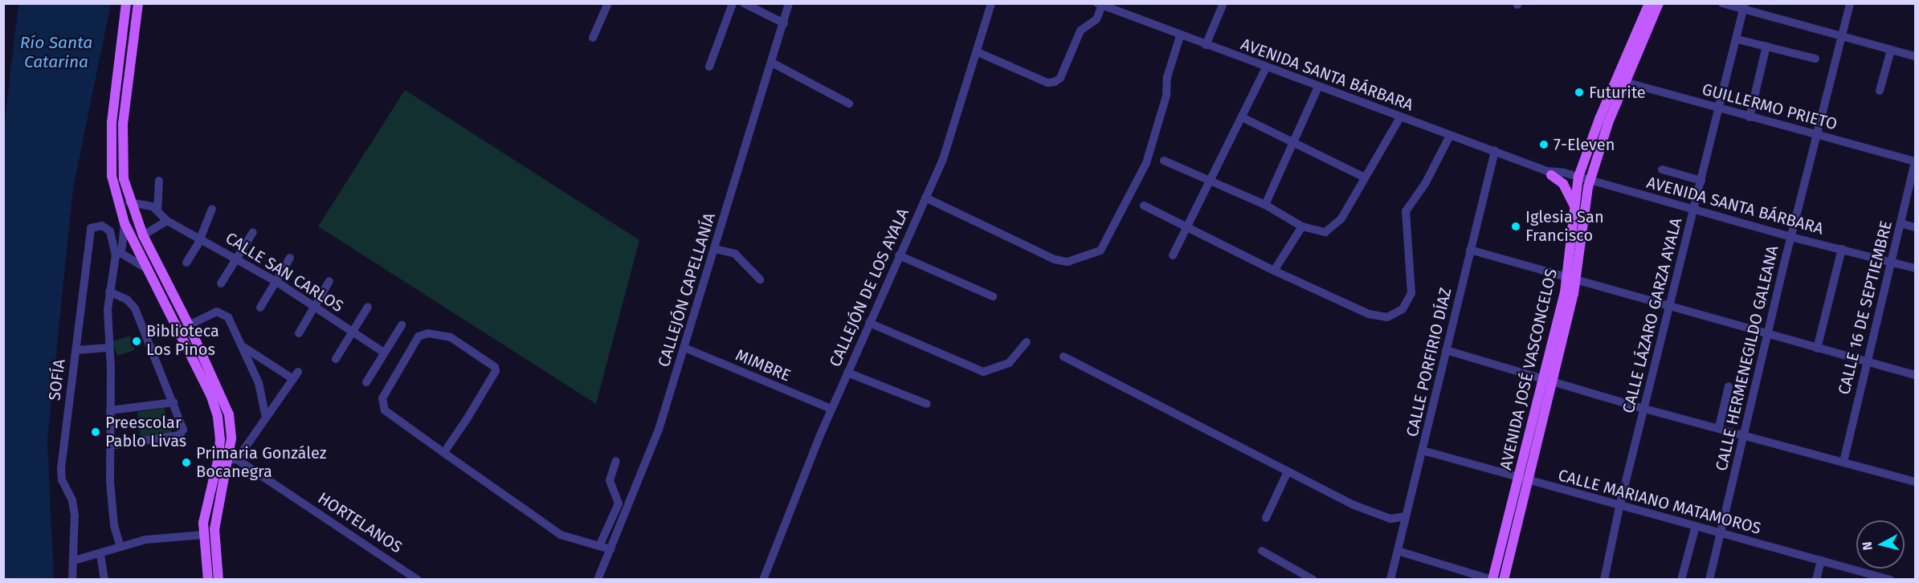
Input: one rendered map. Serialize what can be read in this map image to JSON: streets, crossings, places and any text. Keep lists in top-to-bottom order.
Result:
{
  "streets": {
    "main road": ["AVENIDA JOSÉ VASCONCELOS"],
    "street": [
      "AVENIDA SANTA BÁRBARA",
      "GUILLERMO PRIETO",
      "CALLE SAN CARLOS",
      "CALLEJÓN DE LOS AYALA",
      "CALLEJÓN CAPELLANÍA",
      "CALLE 16 DE SEPTIEMBRE",
      "CALLE LÁZARO GARZA AYALA",
      "CALLE HERMENEGILDO GALEANA",
      "CALLE PORFIRIO DÍAZ",
      "MIMBRE",
      "SOFÍA",
      "CALLE MARIANO MATAMOROS",
      "HORTELANOS"
    ]
  },
  "crossings": [
    ["AVENIDA SANTA BÁRBARA", "CALLE 16 DE SEPTIEMBRE"],
    ["AVENIDA SANTA BÁRBARA", "CALLE LÁZARO GARZA AYALA"],
    ["AVENIDA SANTA BÁRBARA", "CALLE HERMENEGILDO GALEANA"],
    ["AVENIDA SANTA BÁRBARA", "CALLE PORFIRIO DÍAZ"],
    ["AVENIDA SANTA BÁRBARA", "AVENIDA JOSÉ VASCONCELOS"],
    ["GUILLERMO PRIETO", "CALLE 16 DE SEPTIEMBRE"],
    ["GUILLERMO PRIETO", "CALLE LÁZARO GARZA AYALA"],
    ["GUILLERMO PRIETO", "CALLE HERMENEGILDO GALEANA"],
    ["GUILLERMO PRIETO", "AVENIDA JOSÉ VASCONCELOS"],
    ["CALLEJÓN DE LOS AYALA", "MIMBRE"],
    ["CALLEJÓN CAPELLANÍA", "MIMBRE"],
    ["CALLE LÁZARO GARZA AYALA", "CALLE MARIANO MATAMOROS"],
    ["CALLE HERMENEGILDO GALEANA", "CALLE MARIANO MATAMOROS"],
    ["CALLE PORFIRIO DÍAZ", "CALLE MARIANO MATAMOROS"],
    ["AVENIDA JOSÉ VASCONCELOS", "CALLE MARIANO MATAMOROS"]
  ],
  "water": ["Río Santa Catarina"],
  "places": [
    "Futurite",
    "7-Eleven",
    "Iglesia San Francisco",
    "Biblioteca Los Pinos",
    "Preescolar Pablo Livas",
    "Primaria González Bocanegra"
  ],
  "north": "left"
}
